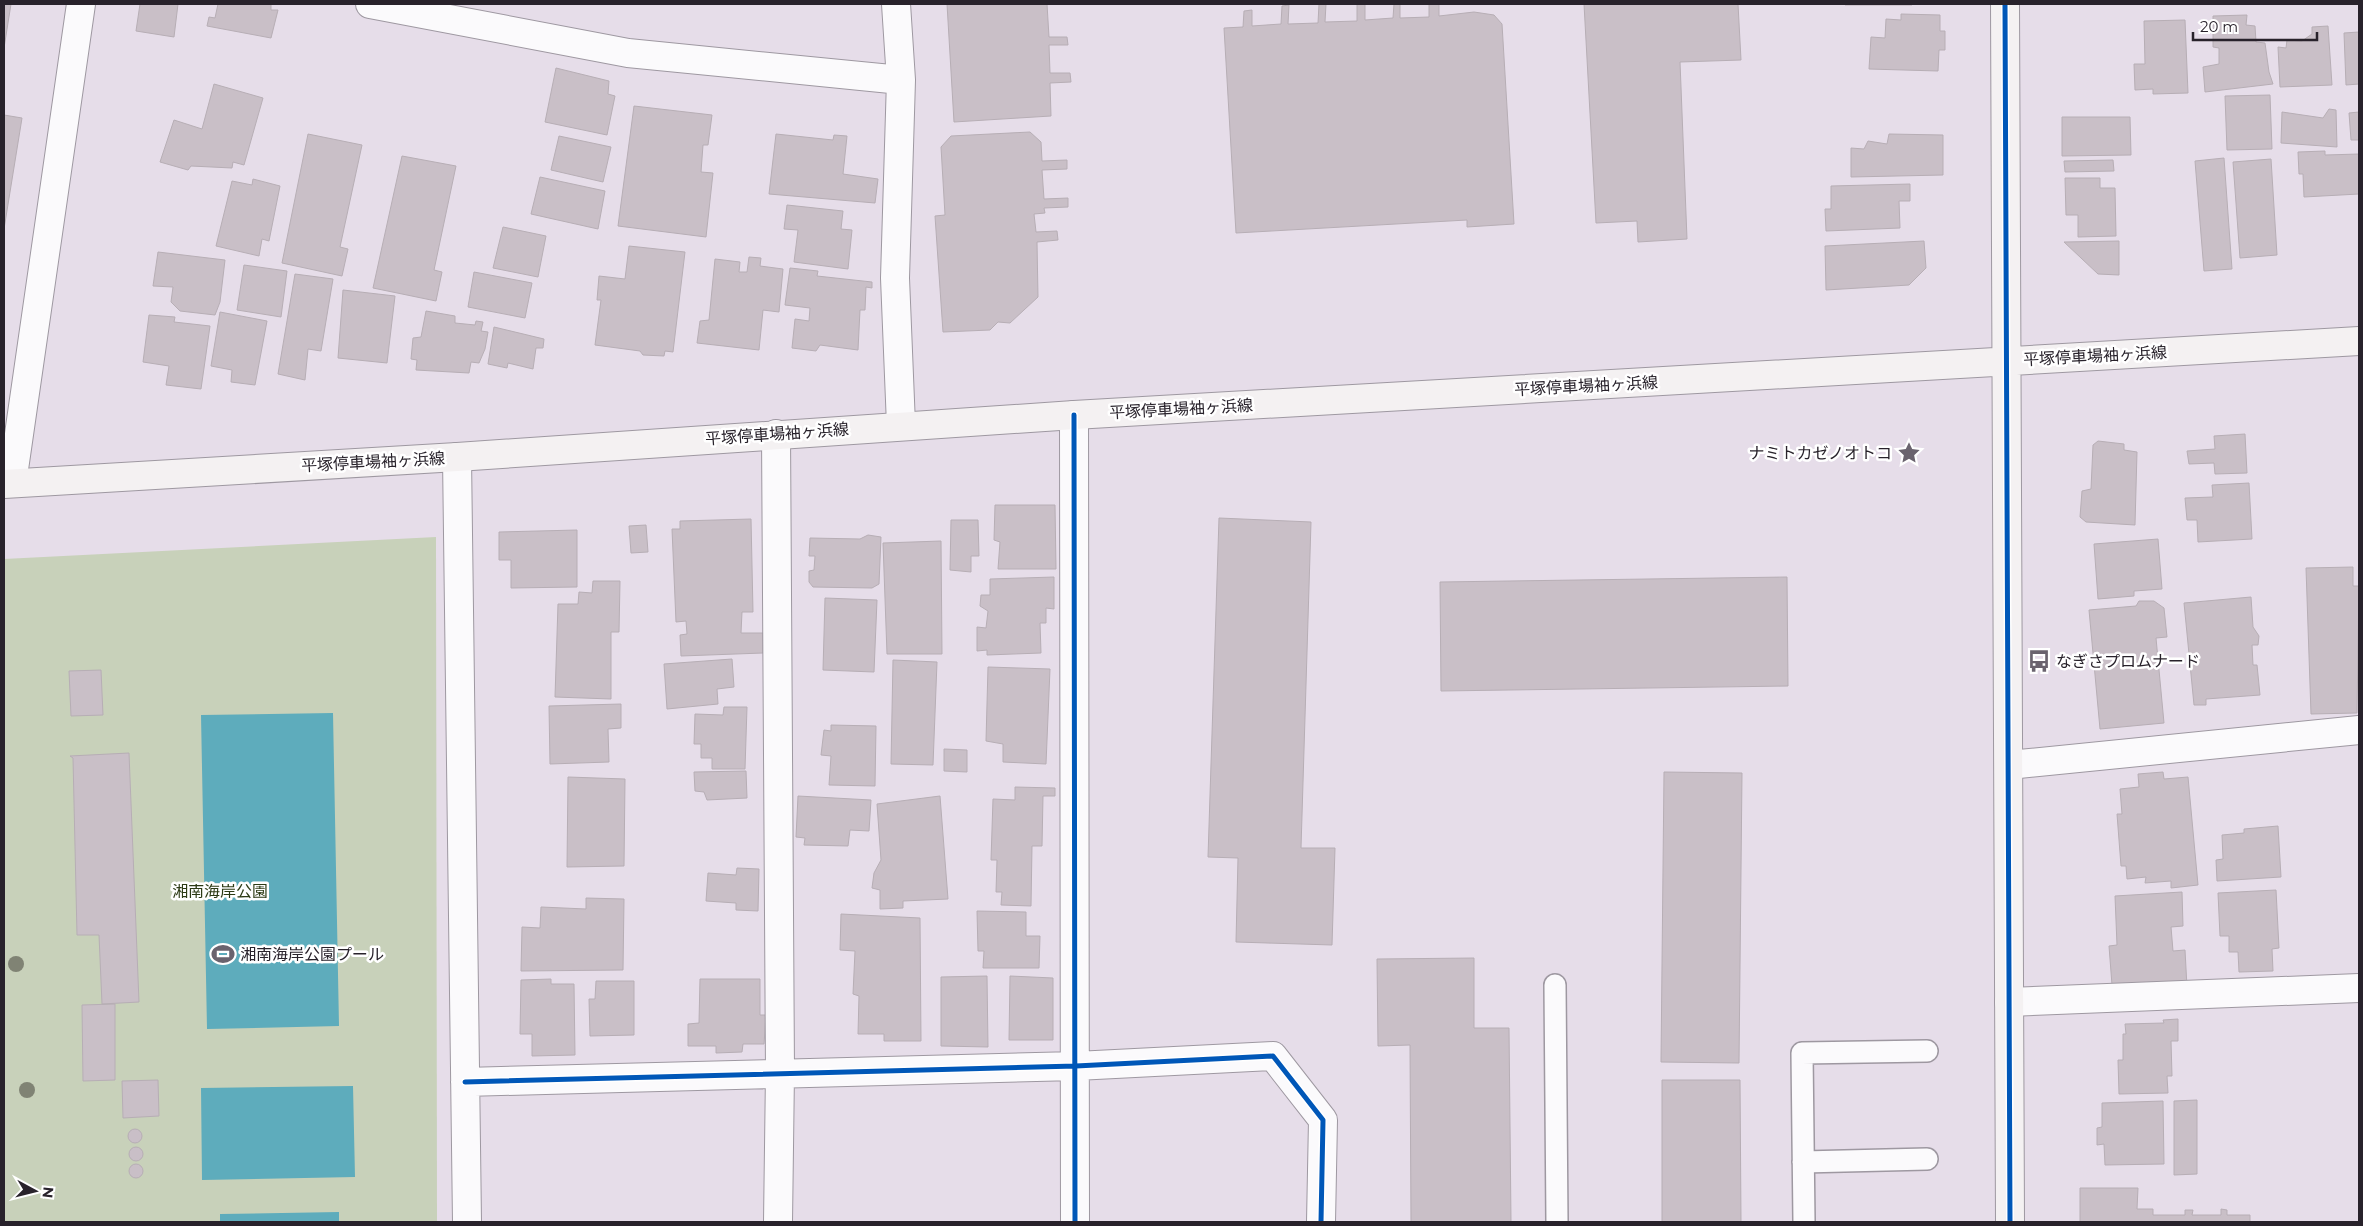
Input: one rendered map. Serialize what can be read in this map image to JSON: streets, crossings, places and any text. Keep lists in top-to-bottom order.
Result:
{
  "streets": {
    "main road": ["平塚停車場袖ヶ浜線"]
  },
  "parks": ["湘南海岸公園"],
  "places": {
    "place": ["ナミトカゼノオトコ"],
    "bus stop": ["なぎさプロムナード"],
    "sports": ["湘南海岸公園プール"]
  },
  "scale_bar": "20 m",
  "north": "right"
}
